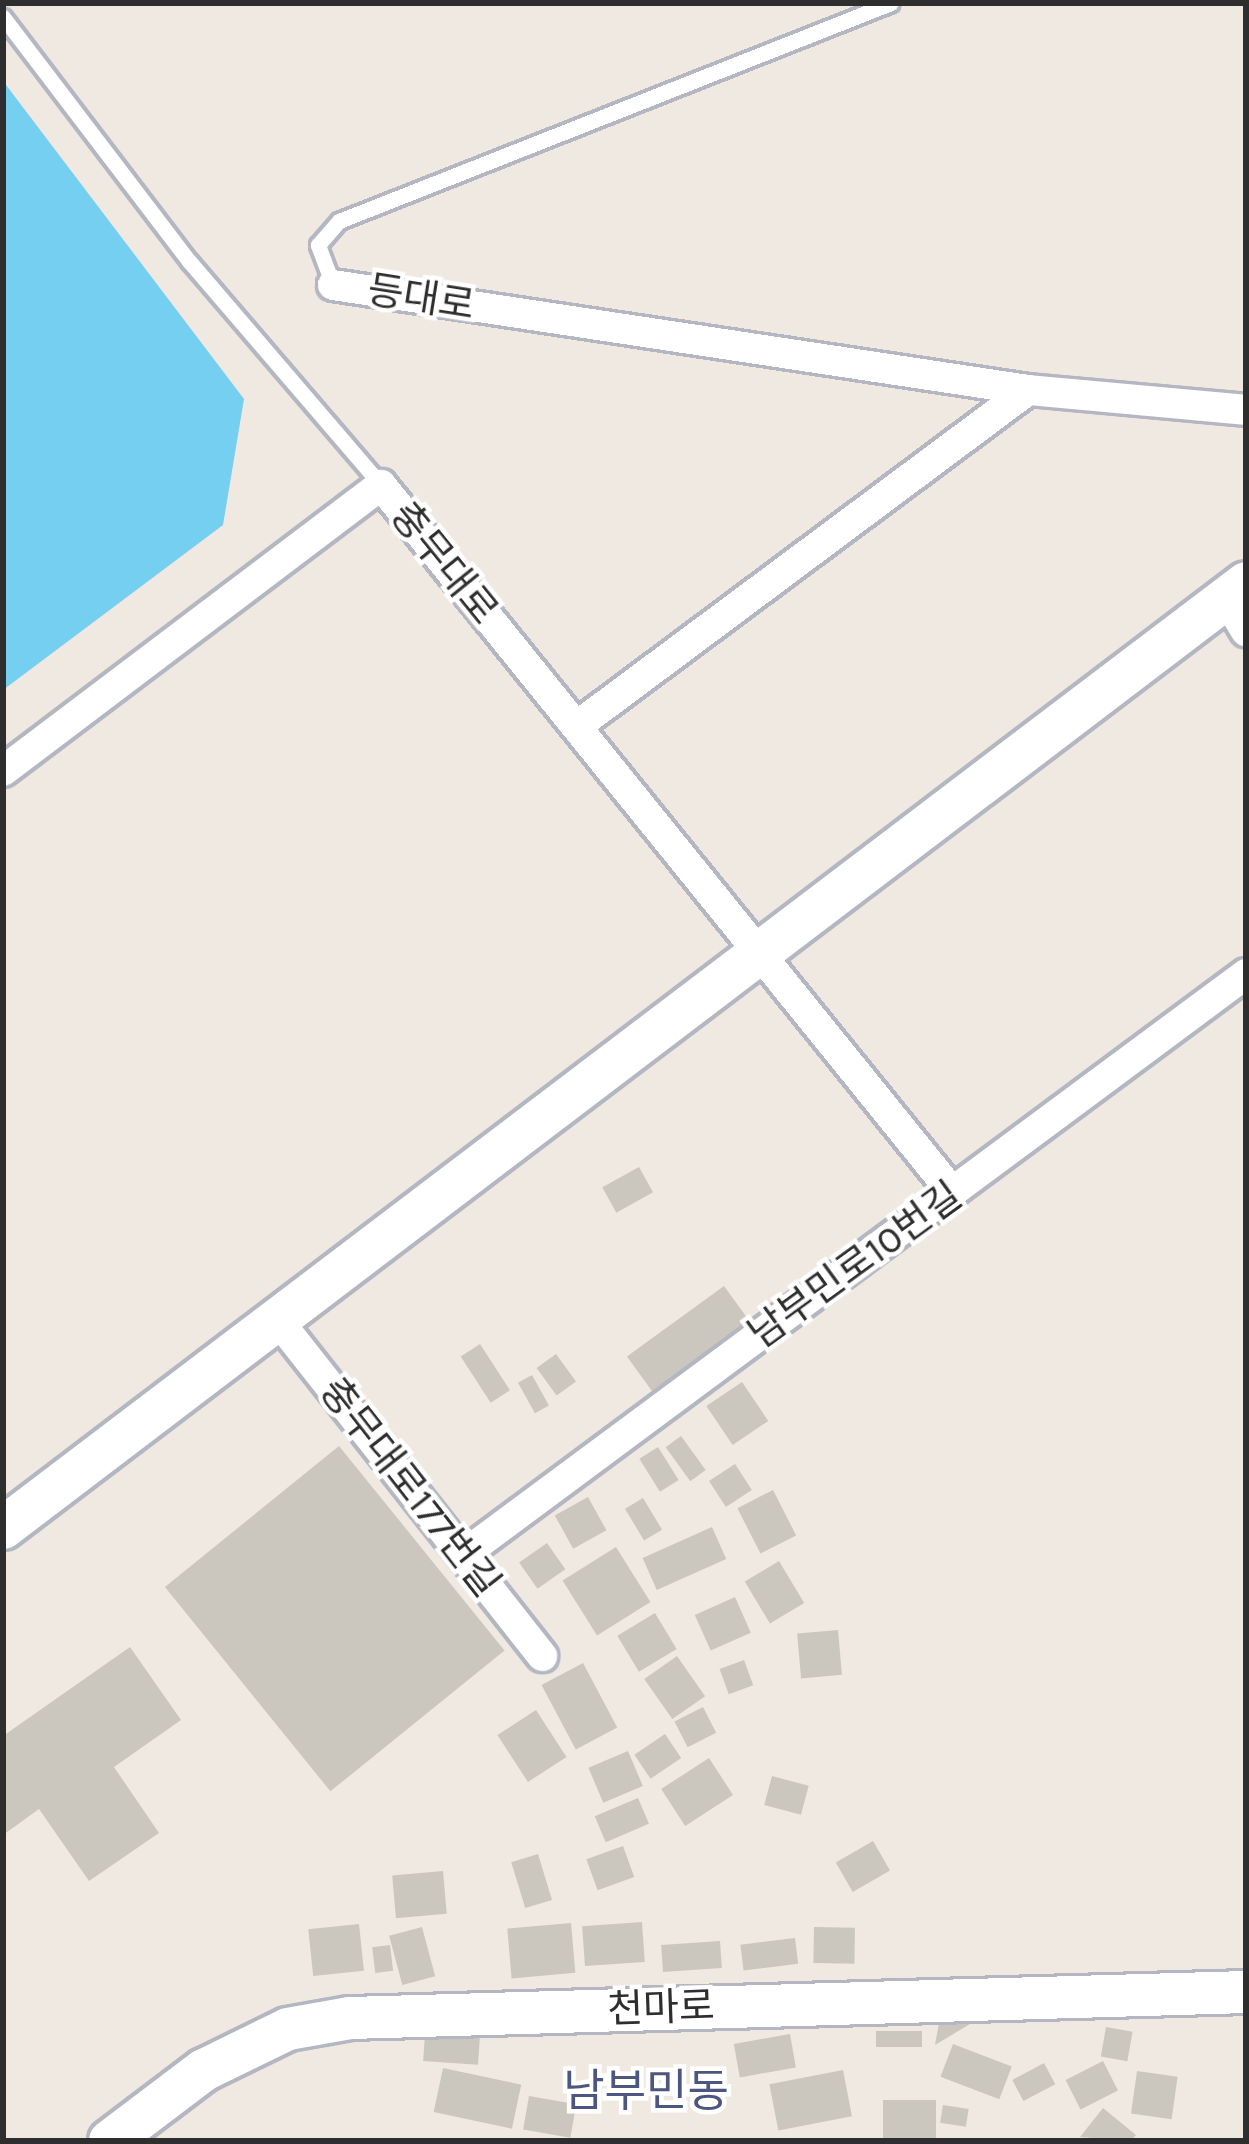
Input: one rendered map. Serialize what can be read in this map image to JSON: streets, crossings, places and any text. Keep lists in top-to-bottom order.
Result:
{
  "streets": {
    "main road": ["천마로"],
    "street": [
      "등대로",
      "충무대로",
      "남부민로10번길",
      "충무대로177번길"
    ]
  },
  "crossings": [
    ["충무대로", "남부민로10번길"],
    ["남부민로10번길", "충무대로177번길"]
  ],
  "districts": ["남부민동"]
}
